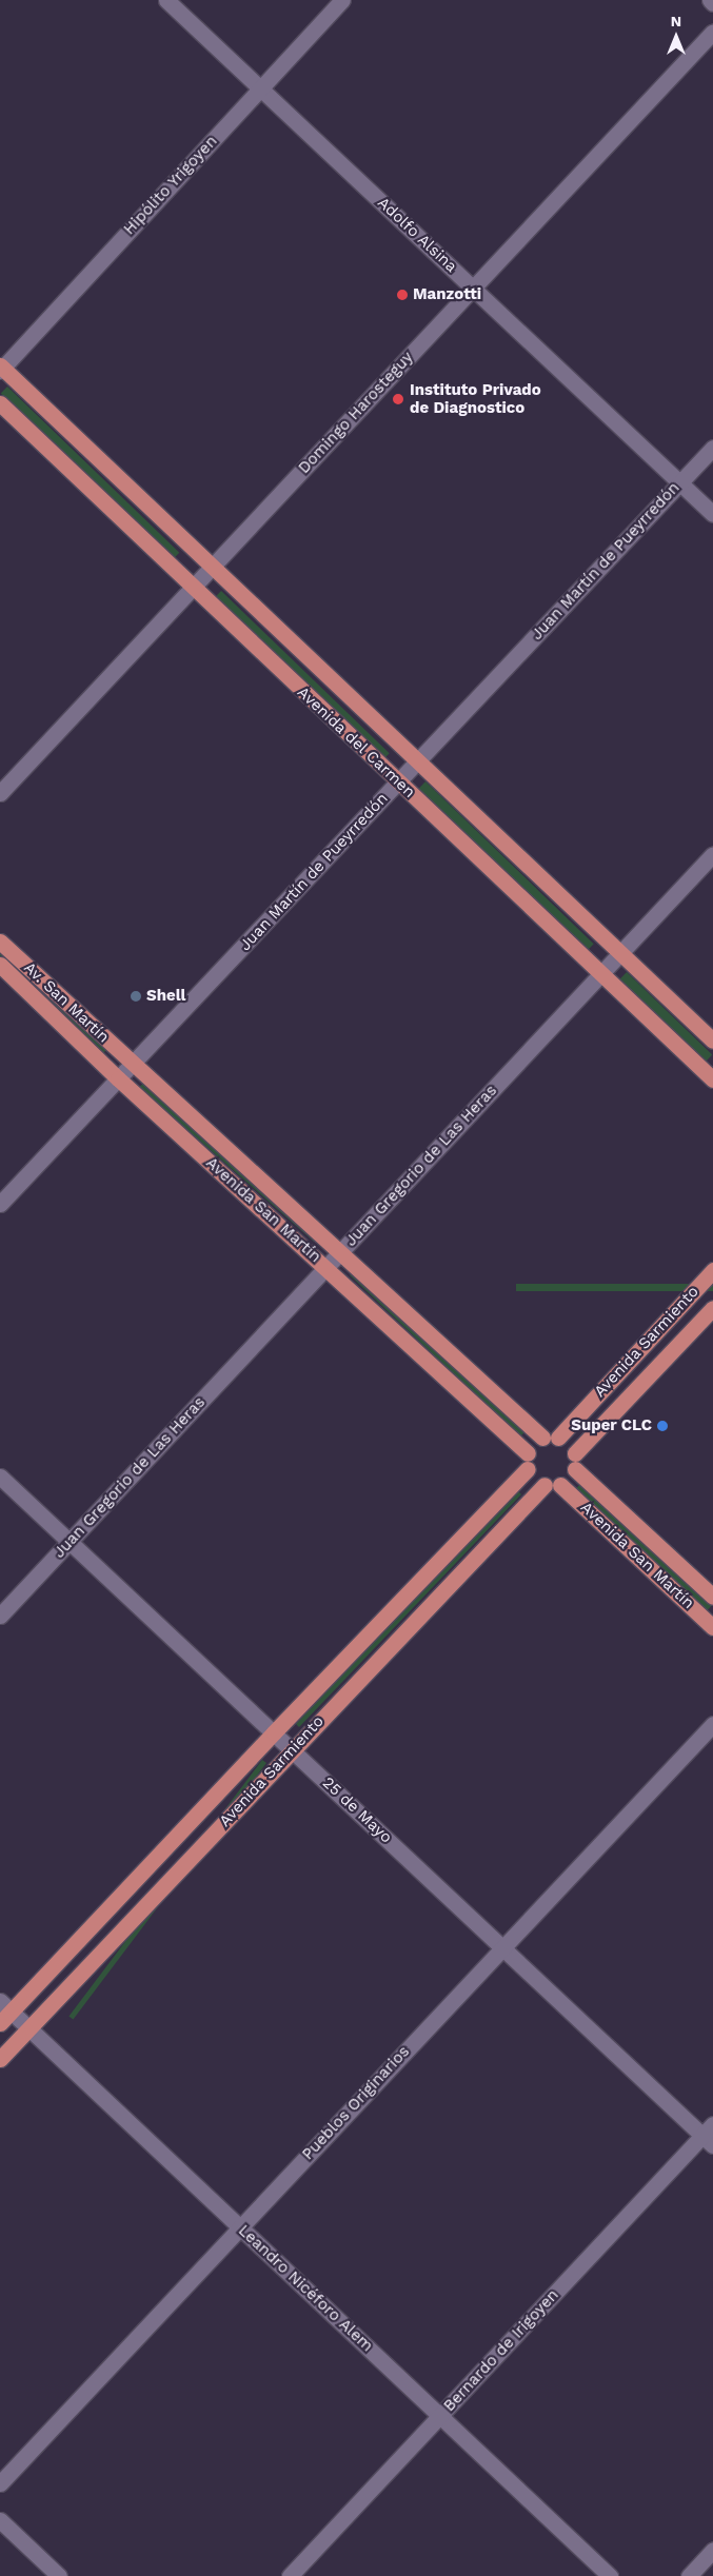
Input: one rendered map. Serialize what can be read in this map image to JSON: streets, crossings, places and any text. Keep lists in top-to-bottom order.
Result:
{
  "streets": {
    "main road": [
      "Avenida del Carmen",
      "Av. San Martín",
      "Avenida San Martín",
      "Avenida Sarmiento"
    ],
    "street": [
      "Hipólito Yrigoyen",
      "Adolfo Alsina",
      "Domingo Harosteguy",
      "Juan Martín de Pueyrredón",
      "Juan Gregorio de Las Heras",
      "25 de Mayo",
      "Pueblos Originarios",
      "Leandro Nicéforo Alem",
      "Bernardo de Irigoyen"
    ]
  },
  "crossings": [
    ["Hipólito Yrigoyen", "Adolfo Alsina"],
    ["Hipólito Yrigoyen", "Avenida del Carmen"],
    ["Adolfo Alsina", "Domingo Harosteguy"],
    ["Adolfo Alsina", "Juan Martín de Pueyrredón"],
    ["Domingo Harosteguy", "Avenida del Carmen"],
    ["Juan Martín de Pueyrredón", "Avenida del Carmen"],
    ["Juan Martín de Pueyrredón", "Av. San Martín"],
    ["Juan Martín de Pueyrredón", "Avenida San Martín"],
    ["Avenida del Carmen", "Juan Gregorio de Las Heras"],
    ["Av. San Martín", "Avenida San Martín"],
    ["Juan Gregorio de Las Heras", "Avenida San Martín"],
    ["Juan Gregorio de Las Heras", "25 de Mayo"],
    ["Avenida San Martín", "Avenida Sarmiento"],
    ["Avenida Sarmiento", "25 de Mayo"],
    ["Avenida Sarmiento", "Leandro Nicéforo Alem"],
    ["25 de Mayo", "Pueblos Originarios"],
    ["25 de Mayo", "Bernardo de Irigoyen"],
    ["Pueblos Originarios", "Leandro Nicéforo Alem"],
    ["Leandro Nicéforo Alem", "Bernardo de Irigoyen"]
  ],
  "places": [
    "Manzotti",
    "Instituto Privado de Diagnostico",
    "Shell",
    "Super CLC"
  ],
  "north": "top"
}
